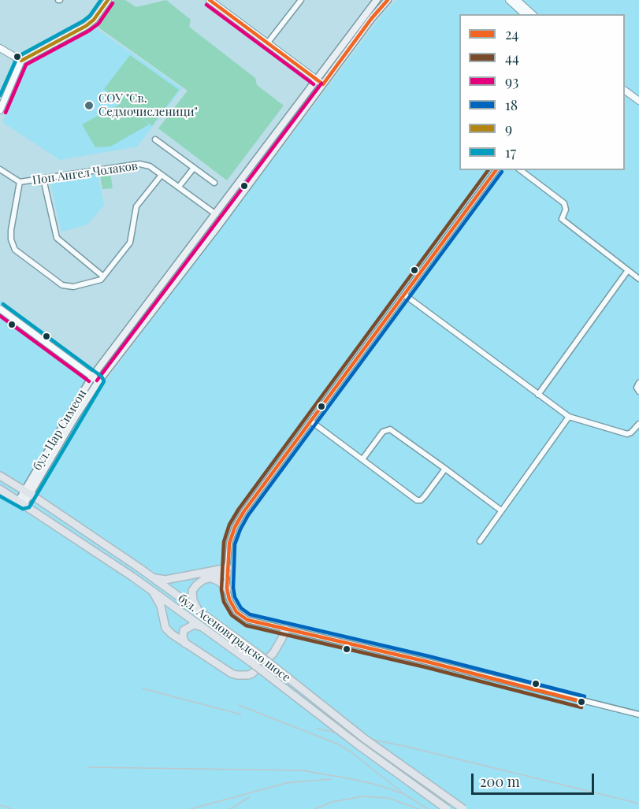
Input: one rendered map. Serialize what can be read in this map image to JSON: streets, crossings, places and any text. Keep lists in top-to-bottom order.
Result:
{
  "streets": {
    "main road": ["бул. Цар Симеон", "бул. Асеновградско шосе"],
    "street": ["Поп Ангел Чолаков"]
  },
  "crossings": [
    ["Поп Ангел Чолаков", "бул. Цар Симеон"],
    ["бул. Цар Симеон", "бул. Асеновградско шосе"]
  ],
  "places": ["СОУ \"Св. Седмочисленици\""],
  "lines": [
    "transit line 24",
    "transit line 9",
    "transit line 17",
    "transit line 93",
    "transit line 44",
    "transit line 18"
  ],
  "legend": [
    "24",
    "44",
    "93",
    "18",
    "9",
    "17"
  ],
  "scale_bar": "200 m"
}
